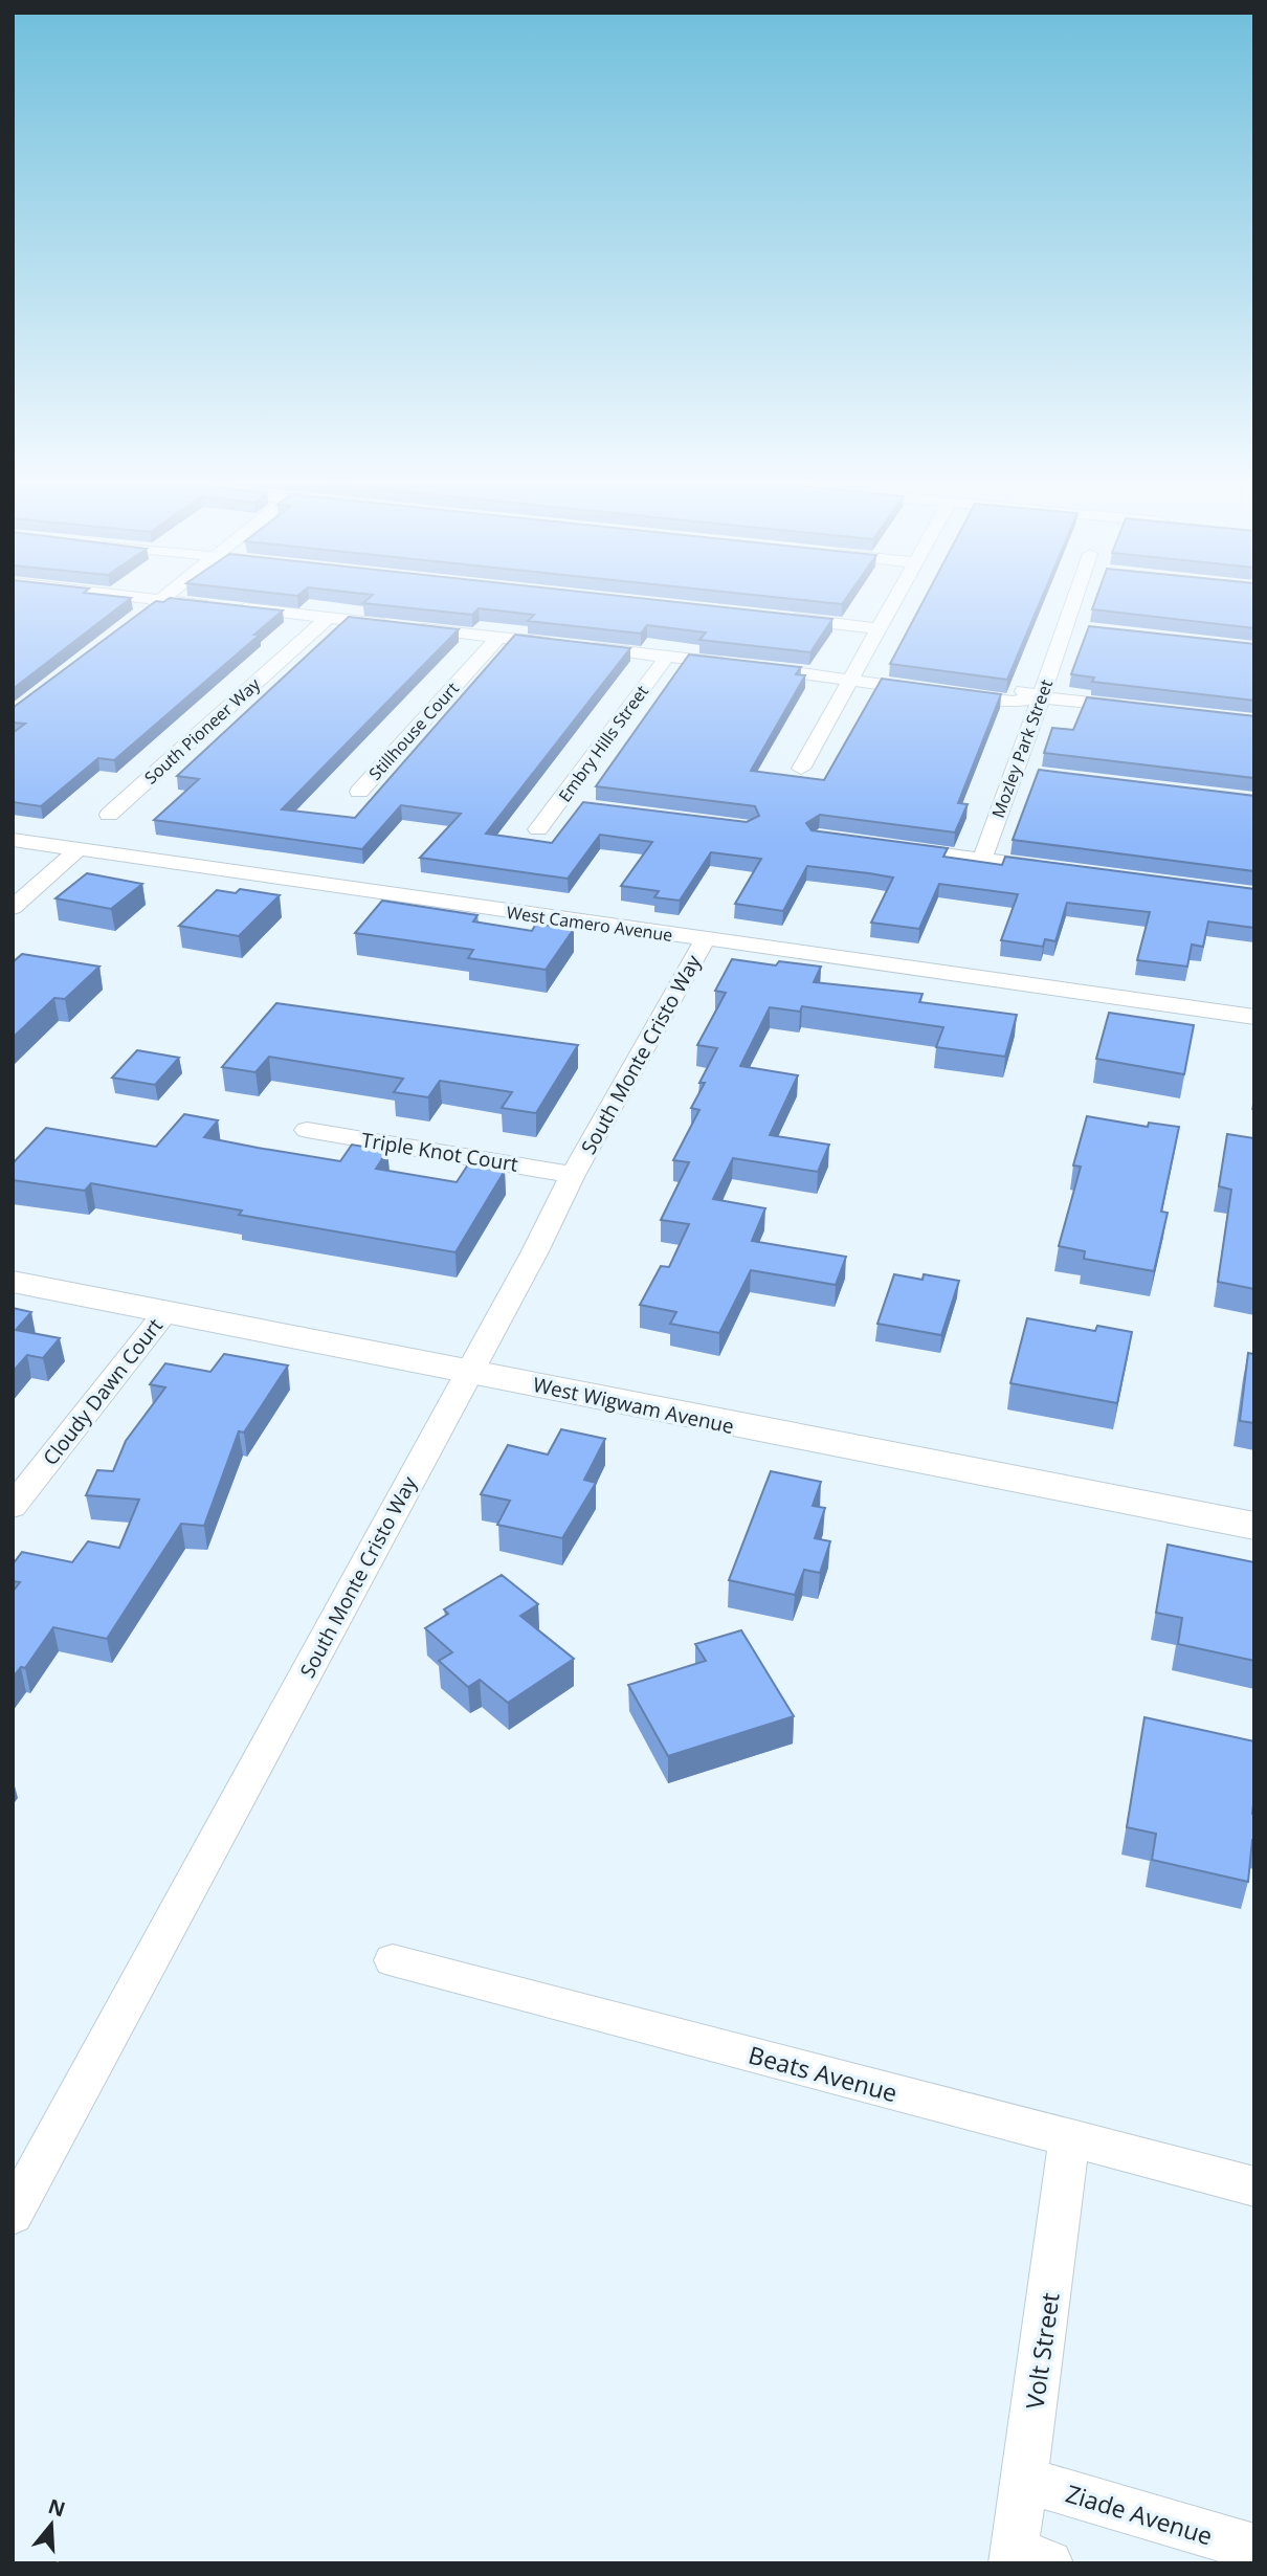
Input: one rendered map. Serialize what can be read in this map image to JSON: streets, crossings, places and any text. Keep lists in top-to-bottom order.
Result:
{
  "streets": {
    "street": [
      "South Pioneer Way",
      "Stillhouse Court",
      "Embry Hills Street",
      "Mozley Park Street",
      "West Camero Avenue",
      "South Monte Cristo Way",
      "Triple Knot Court",
      "Cloudy Dawn Court",
      "West Wigwam Avenue",
      "Beats Avenue",
      "Volt Street",
      "Ziade Avenue"
    ]
  },
  "crossings": [
    ["West Camero Avenue", "South Monte Cristo Way"],
    ["South Monte Cristo Way", "Triple Knot Court"],
    ["South Monte Cristo Way", "West Wigwam Avenue"],
    ["Cloudy Dawn Court", "West Wigwam Avenue"],
    ["Beats Avenue", "Volt Street"],
    ["Volt Street", "Ziade Avenue"]
  ],
  "north": "top"
}
